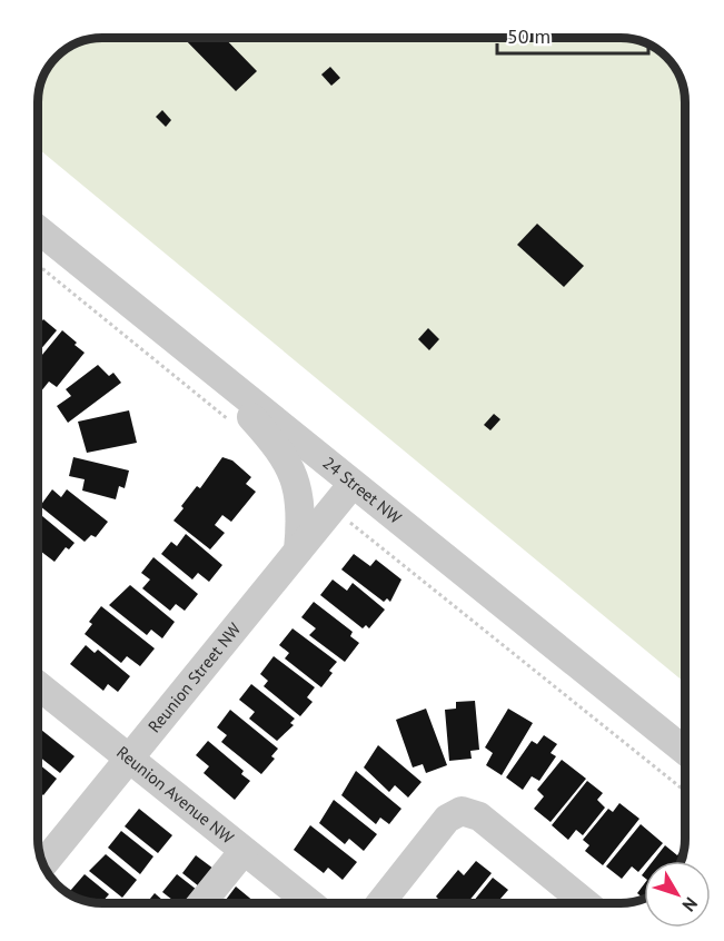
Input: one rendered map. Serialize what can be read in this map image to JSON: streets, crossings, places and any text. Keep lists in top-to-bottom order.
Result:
{
  "streets": {
    "street": ["24 Street NW", "Reunion Street NW", "Reunion Avenue NW"]
  },
  "crossings": [
    ["24 Street NW", "Reunion Street NW"],
    ["Reunion Street NW", "Reunion Avenue NW"]
  ],
  "scale_bar": "50 m",
  "north": "bottom right"
}
